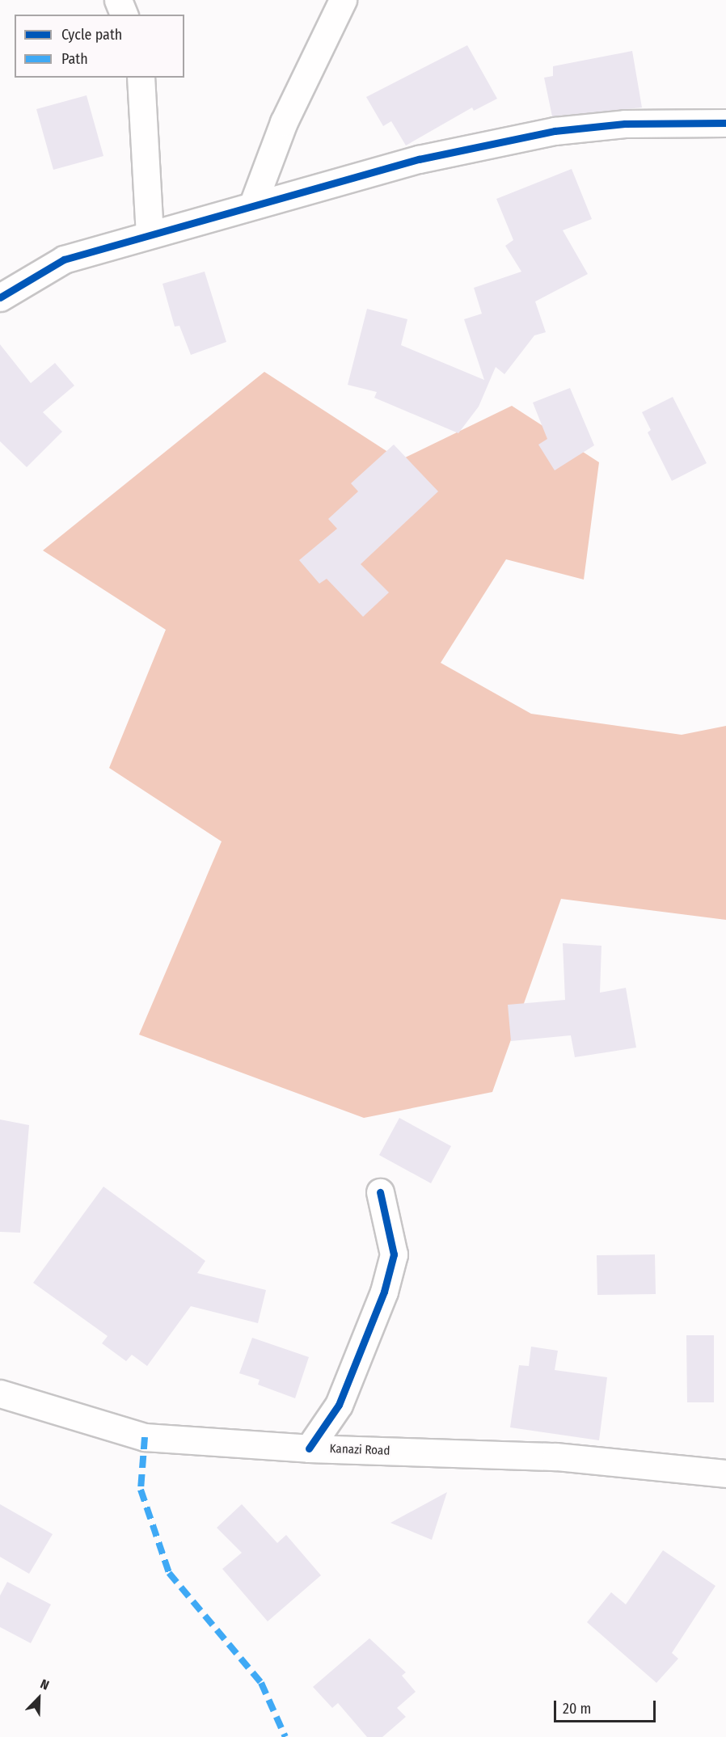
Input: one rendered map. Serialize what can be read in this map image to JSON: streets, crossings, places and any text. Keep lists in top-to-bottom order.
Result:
{
  "streets": {
    "street": ["Kanazi Road"]
  },
  "legend": ["Cycle path", "Path"],
  "scale_bar": "20 m",
  "north": "top right"
}
